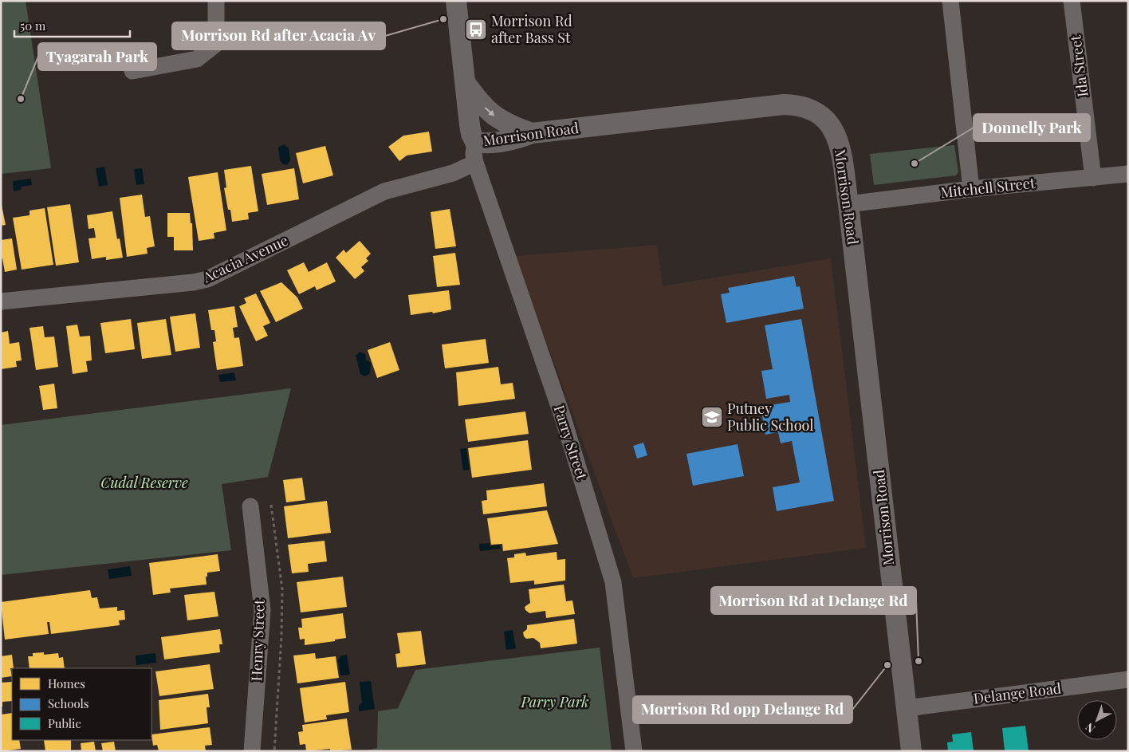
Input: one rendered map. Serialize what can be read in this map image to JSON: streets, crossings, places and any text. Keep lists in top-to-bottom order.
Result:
{
  "streets": {
    "street": [
      "Ida Street",
      "Morrison Road",
      "Mitchell Street",
      "Acacia Avenue",
      "Parry Street",
      "Henry Street",
      "Delange Road"
    ]
  },
  "crossings": [
    ["Ida Street", "Mitchell Street"],
    ["Morrison Road", "Mitchell Street"],
    ["Morrison Road", "Parry Street"],
    ["Morrison Road", "Delange Road"],
    ["Acacia Avenue", "Parry Street"]
  ],
  "parks": ["Cudal Reserve", "Parry Park"],
  "places": {
    "other": [
      "Morrison Rd after Acacia Av",
      "Tyagarah Park",
      "Donnelly Park",
      "Morrison Rd at Delange Rd",
      "Morrison Rd opp Delange Rd"
    ],
    "bus stop": ["Morrison Rd after Bass St"],
    "school or university": ["Putney Public School"]
  },
  "legend": ["Homes", "Schools", "Public"],
  "scale_bar": "50 m",
  "north": "bottom left"
}
